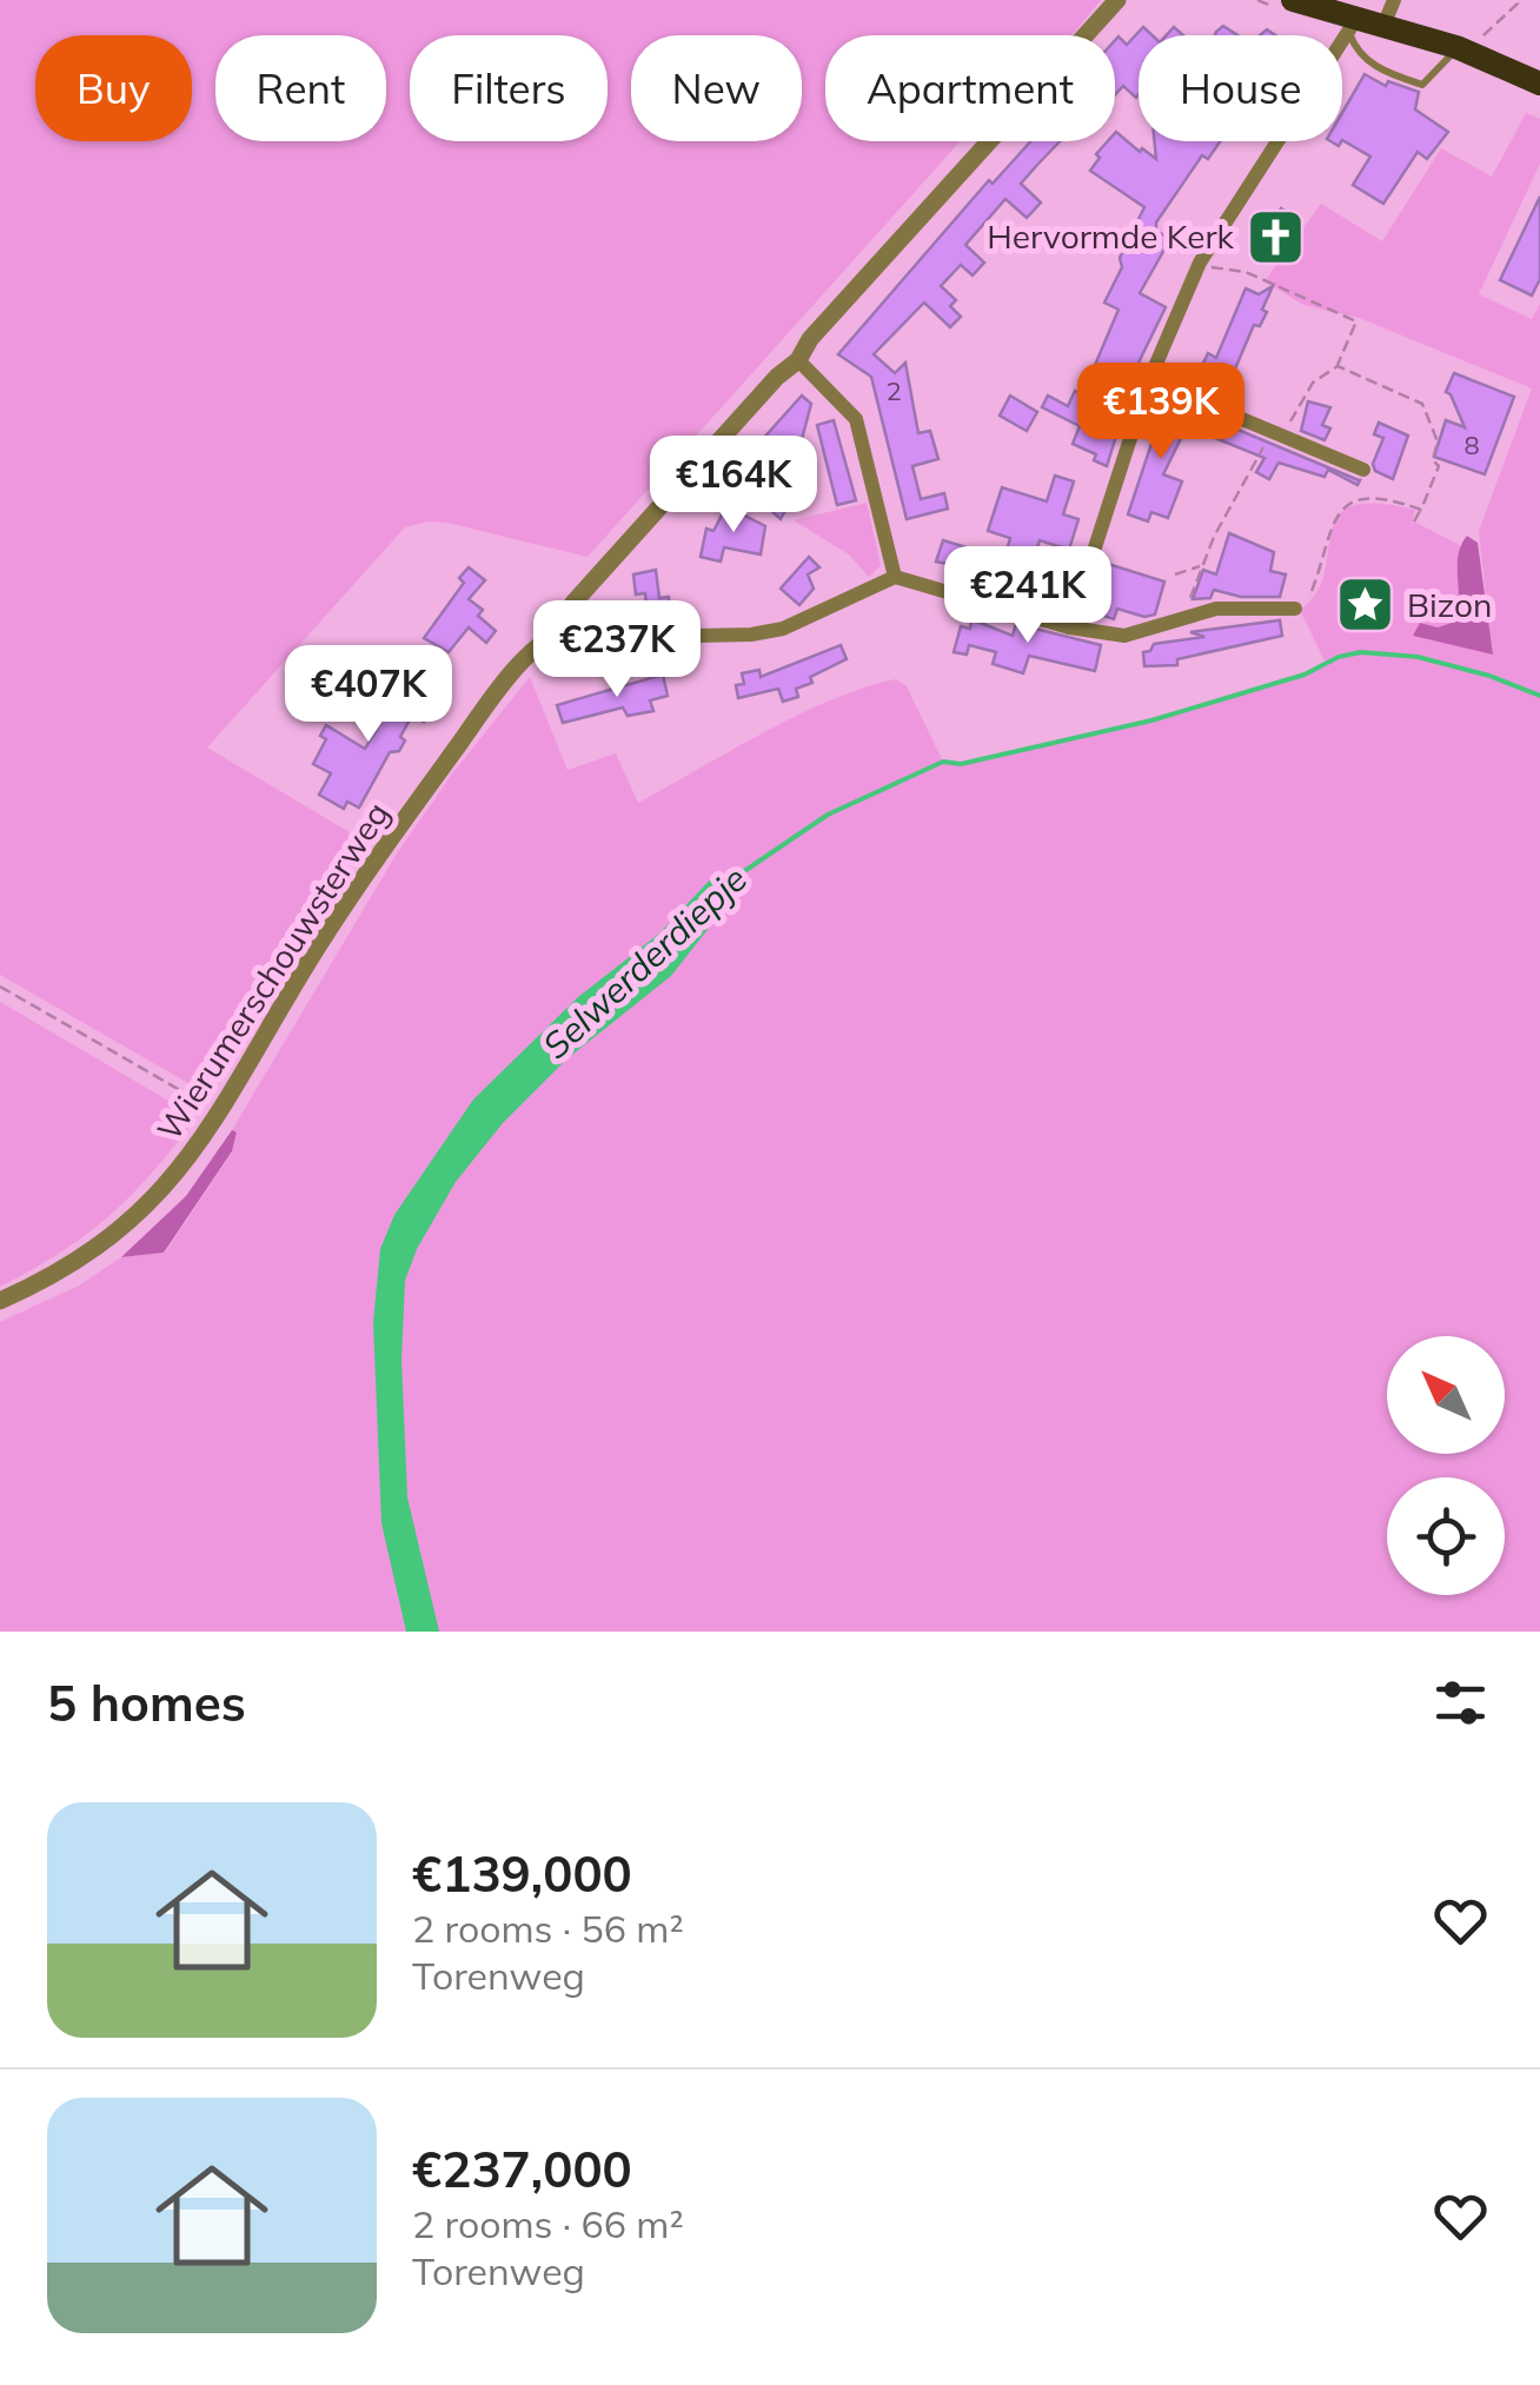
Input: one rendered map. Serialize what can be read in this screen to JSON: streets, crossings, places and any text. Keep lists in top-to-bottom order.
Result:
{
  "streets": {
    "street": ["Wierumerschouwsterweg"]
  },
  "water": ["Selwerderdiepje"],
  "places": {
    "church": ["Hervormde Kerk"],
    "place": ["Bizon"]
  },
  "house_numbers": ["2", "8"],
  "north": "top left",
  "page": {
    "chip": [
      "Buy",
      "Rent",
      "Filters",
      "New",
      "Apartment",
      "House"
    ],
    "price": [
      "€139K",
      "€164K",
      "€241K",
      "€237K",
      "€407K"
    ],
    "heading": "5 homes",
    "list": [
      {
        "name": "€139,000",
        "note": "2 rooms · 56 m² · Torenweg"
      },
      {
        "name": "€237,000",
        "note": "2 rooms · 66 m² · Torenweg"
      }
    ]
  }
}
